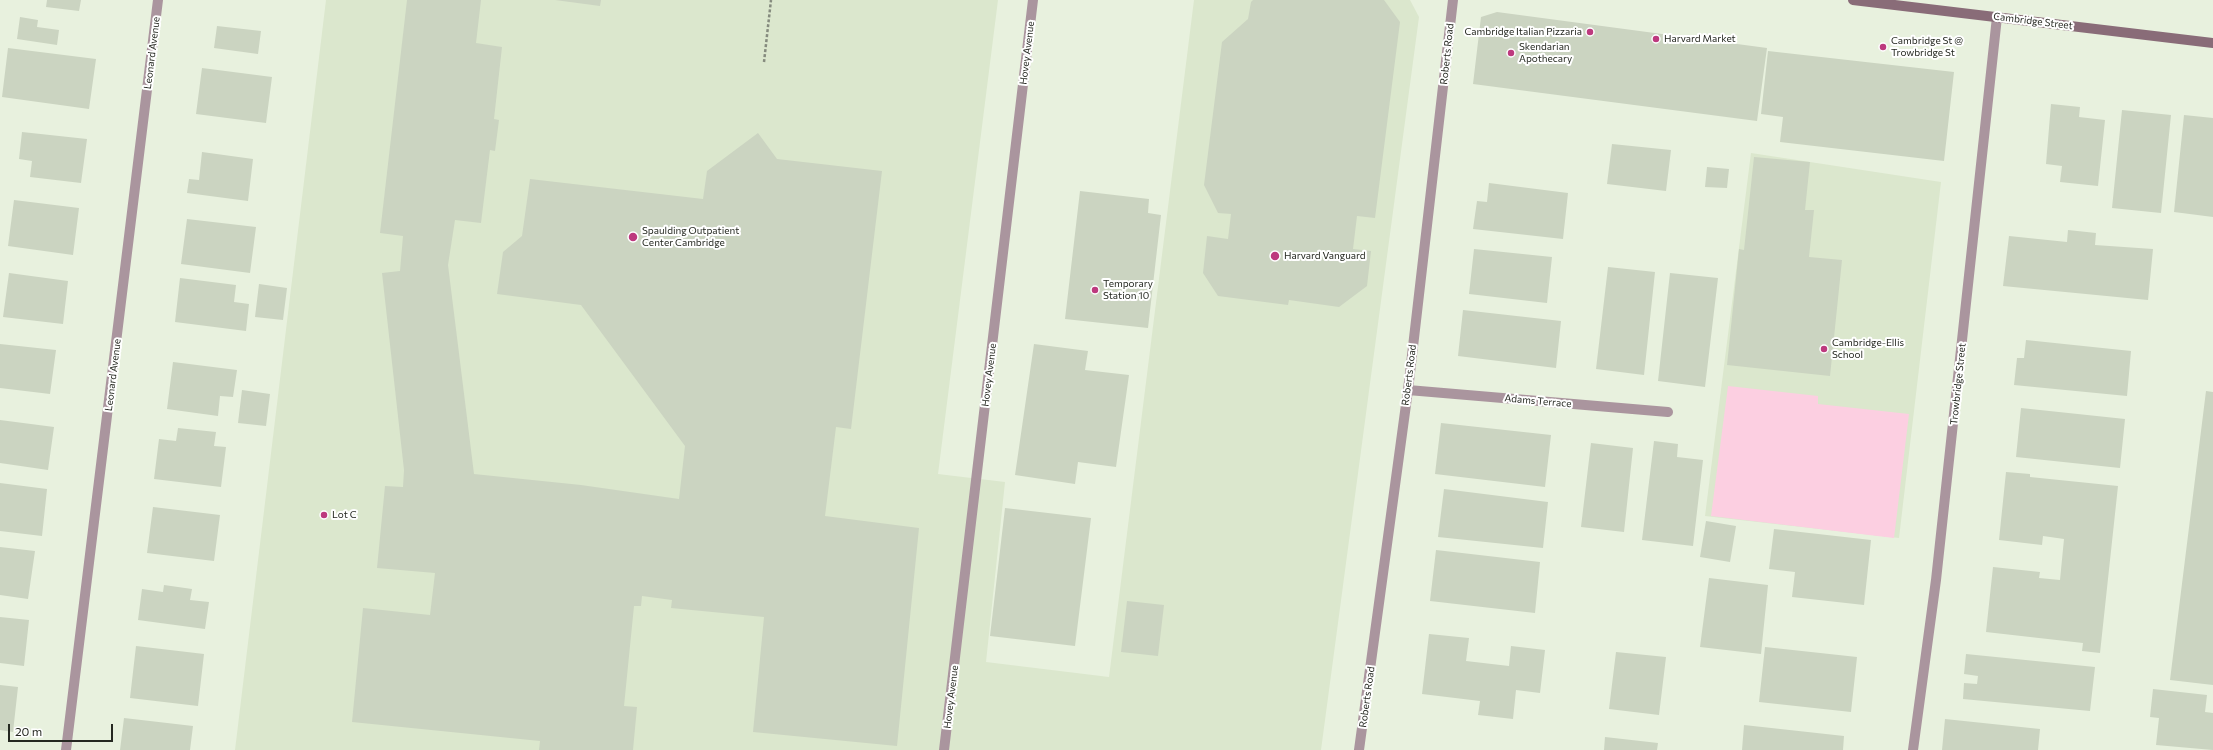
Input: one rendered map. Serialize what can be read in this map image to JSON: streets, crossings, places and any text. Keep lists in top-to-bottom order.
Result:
{
  "streets": {
    "main road": ["Cambridge Street"],
    "street": [
      "Leonard Avenue",
      "Hovey Avenue",
      "Roberts Road",
      "Trowbridge Street",
      "Adams Terrace"
    ]
  },
  "crossings": [
    ["Cambridge Street", "Trowbridge Street"],
    ["Roberts Road", "Adams Terrace"]
  ],
  "places": [
    "Cambridge Italian Pizzaria",
    "Harvard Market",
    "Cambridge St @ Trowbridge St",
    "Skendarian Apothecary",
    "Spaulding Outpatient Center Cambridge",
    "Harvard Vanguard",
    "Temporary Station 10",
    "Cambridge-Ellis School",
    "Lot C"
  ],
  "scale_bar": "20 m"
}
